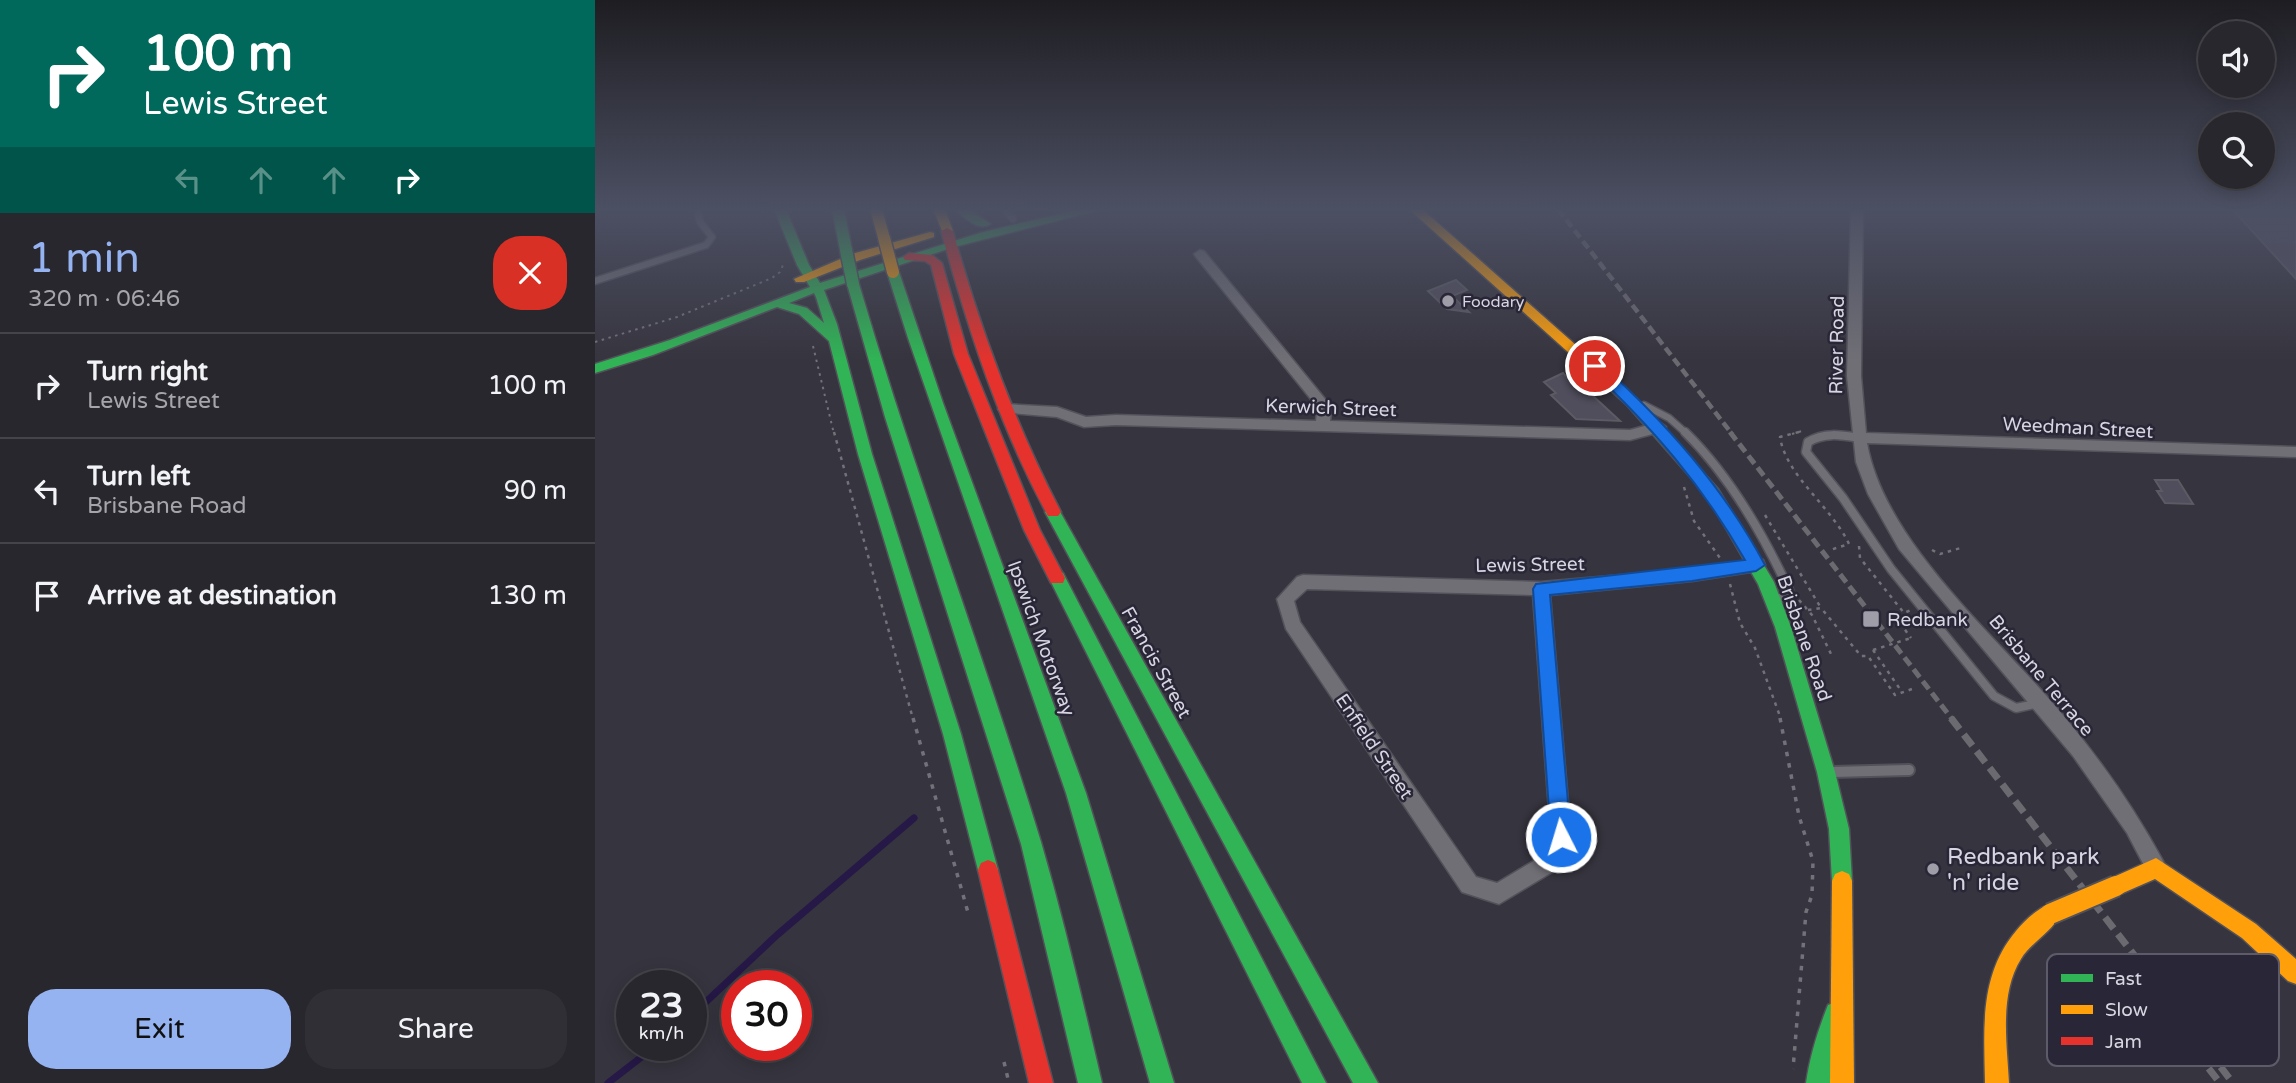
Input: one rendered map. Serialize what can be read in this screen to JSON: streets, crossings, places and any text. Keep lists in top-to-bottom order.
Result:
{
  "streets": {
    "main road": ["Ipswich Motorway", "Brisbane Road", "Francis Street"],
    "street": [
      "River Road",
      "Kerwich Street",
      "Weedman Street",
      "Lewis Street",
      "Brisbane Terrace",
      "Enfield Street"
    ]
  },
  "crossings": [
    ["River Road", "Weedman Street"],
    ["River Road", "Brisbane Terrace"],
    ["Kerwich Street", "Brisbane Road"],
    ["Kerwich Street", "Francis Street"],
    ["Weedman Street", "Brisbane Terrace"],
    ["Lewis Street", "Brisbane Road"],
    ["Lewis Street", "Enfield Street"]
  ],
  "places": {
    "other": ["Foodary", "Redbank park 'n' ride"],
    "transit": ["Redbank"]
  },
  "legend": ["Fast", "Slow", "Jam"],
  "page": {
    "turn": ["100 m", "Lewis Street"],
    "heading": ["1 min", "320 m · 06:46"],
    "list": [
      {
        "name": "Turn right",
        "note": "Lewis Street",
        "value": "100 m"
      },
      {
        "name": "Turn left",
        "note": "Brisbane Road",
        "value": "90 m"
      },
      {
        "name": "Arrive at destination",
        "value": "130 m"
      }
    ],
    "speed": "23 km/h",
    "limit": "30",
    "buttons": ["Exit", "Share"]
  }
}
